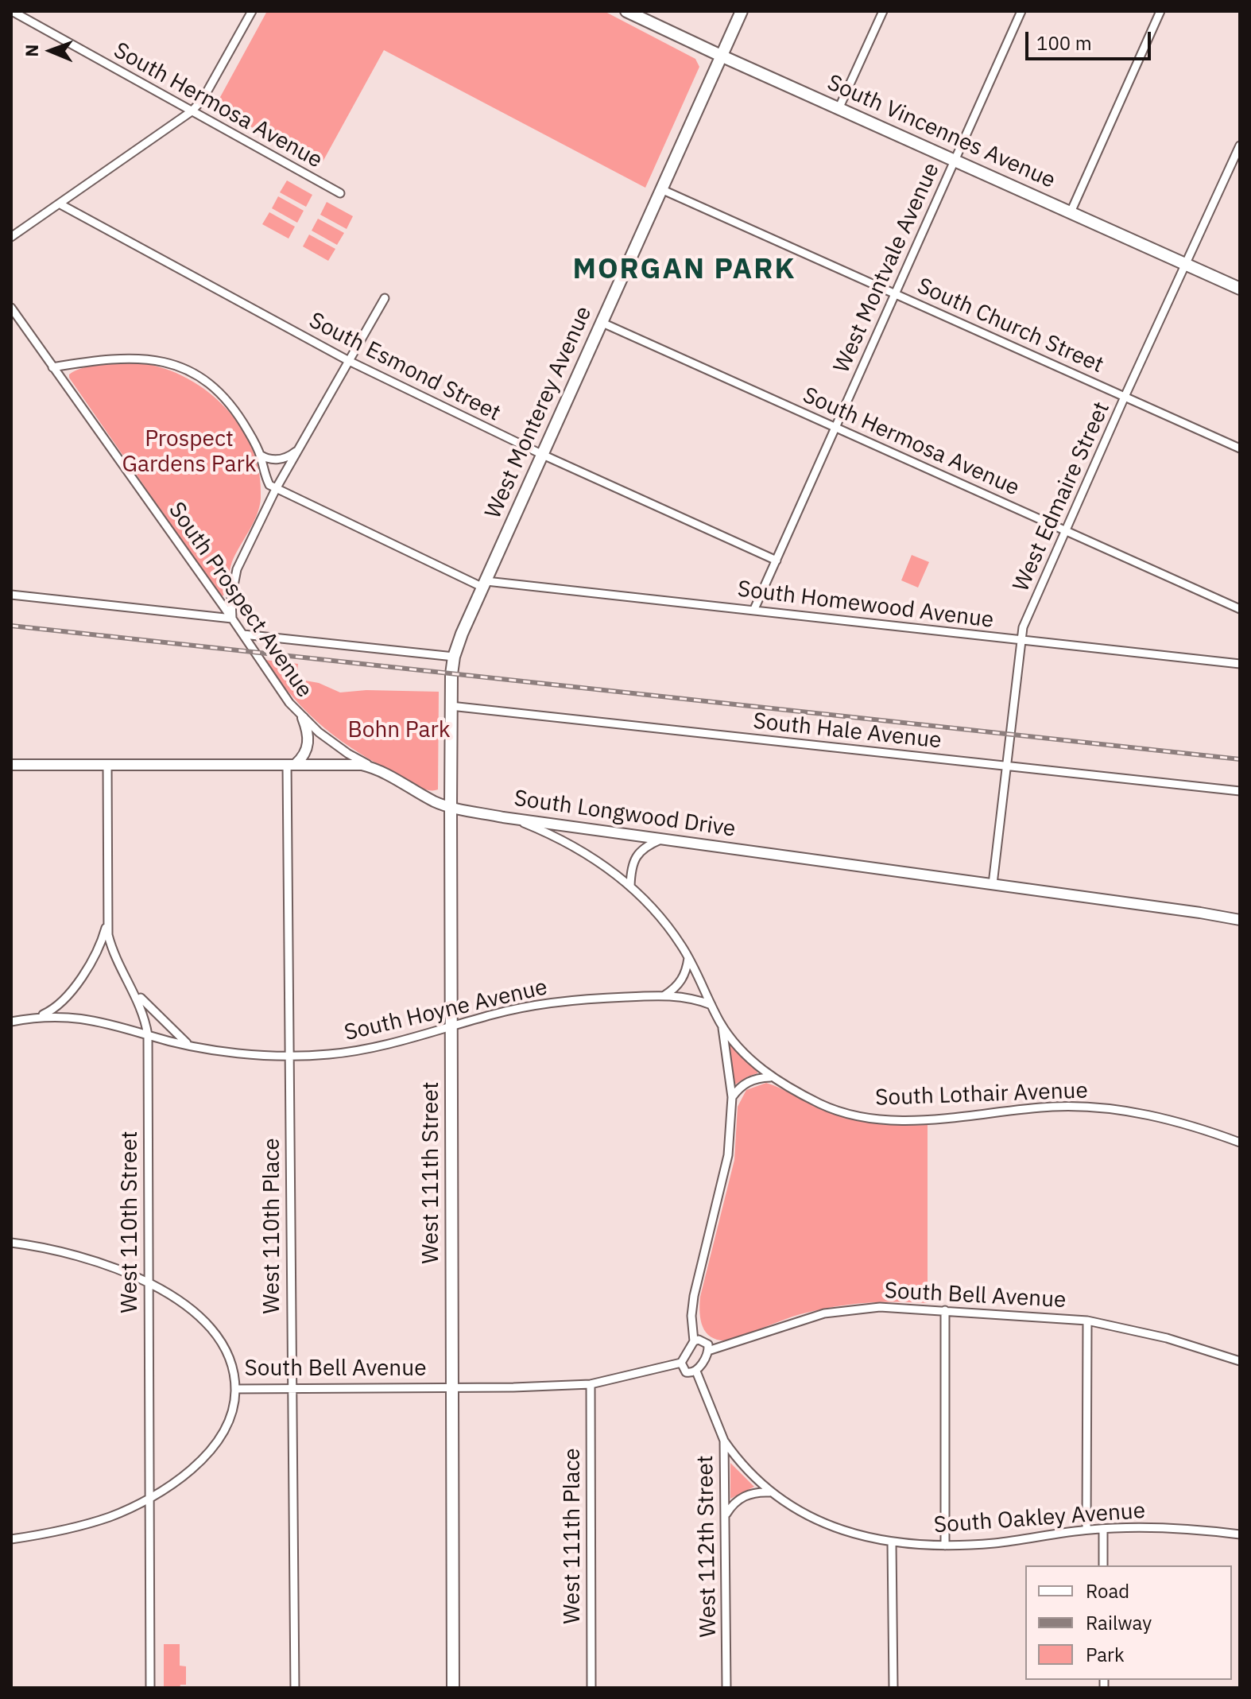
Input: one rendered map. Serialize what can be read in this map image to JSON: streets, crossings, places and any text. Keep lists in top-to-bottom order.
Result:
{
  "streets": {
    "main road": ["South Vincennes Avenue", "West Monterey Avenue", "West 111th Street"],
    "street": [
      "South Hermosa Avenue",
      "West Montvale Avenue",
      "South Church Street",
      "South Esmond Street",
      "West Edmaire Street",
      "South Prospect Avenue",
      "South Homewood Avenue",
      "South Hale Avenue",
      "South Longwood Drive",
      "South Hoyne Avenue",
      "South Lothair Avenue",
      "West 110th Street",
      "West 110th Place",
      "South Bell Avenue",
      "South Oakley Avenue",
      "West 111th Place",
      "West 112th Street"
    ]
  },
  "crossings": [
    ["South Hermosa Avenue", "West Montvale Avenue"],
    ["South Hermosa Avenue", "West Monterey Avenue"],
    ["South Hermosa Avenue", "West Edmaire Street"],
    ["South Vincennes Avenue", "West Montvale Avenue"],
    ["South Vincennes Avenue", "West Monterey Avenue"],
    ["South Vincennes Avenue", "West Edmaire Street"],
    ["West Montvale Avenue", "South Church Street"],
    ["West Montvale Avenue", "South Esmond Street"],
    ["West Montvale Avenue", "South Homewood Avenue"],
    ["South Church Street", "West Monterey Avenue"],
    ["South Church Street", "West Edmaire Street"],
    ["South Esmond Street", "West Monterey Avenue"],
    ["West Monterey Avenue", "South Homewood Avenue"],
    ["West Monterey Avenue", "West 111th Street"],
    ["West Edmaire Street", "South Homewood Avenue"],
    ["West Edmaire Street", "South Hale Avenue"],
    ["West Edmaire Street", "South Longwood Drive"],
    ["South Prospect Avenue", "South Longwood Drive"],
    ["South Hale Avenue", "West 111th Street"],
    ["South Longwood Drive", "South Lothair Avenue"],
    ["South Longwood Drive", "West 111th Street"],
    ["South Longwood Drive", "West 110th Street"],
    ["South Longwood Drive", "West 110th Place"],
    ["South Hoyne Avenue", "South Lothair Avenue"],
    ["South Hoyne Avenue", "West 111th Street"],
    ["South Hoyne Avenue", "West 110th Street"],
    ["South Hoyne Avenue", "West 110th Place"],
    ["West 111th Street", "South Bell Avenue"],
    ["West 110th Street", "South Bell Avenue"],
    ["West 110th Place", "South Bell Avenue"],
    ["South Bell Avenue", "West 111th Place"],
    ["South Oakley Avenue", "West 112th Street"]
  ],
  "districts": ["MORGAN PARK"],
  "parks": ["Prospect Gardens Park", "Bohn Park"],
  "legend": ["Road", "Railway", "Park"],
  "scale_bar": "100 m",
  "north": "left"
}
